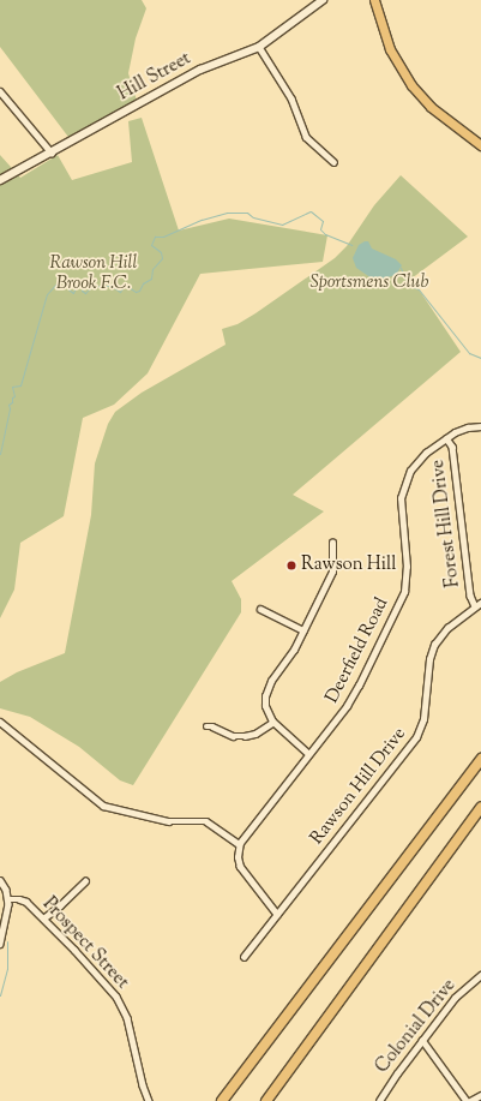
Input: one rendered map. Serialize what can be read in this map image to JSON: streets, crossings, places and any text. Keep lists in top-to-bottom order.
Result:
{
  "streets": {
    "street": [
      "Hill Street",
      "Forest Hill Drive",
      "Deerfield Road",
      "Rawson Hill Drive",
      "Prospect Street",
      "Colonial Drive"
    ]
  },
  "crossings": [
    ["Forest Hill Drive", "Deerfield Road"],
    ["Forest Hill Drive", "Rawson Hill Drive"]
  ],
  "parks": ["Rawson Hill Brook F.C.", "Sportsmens Club"],
  "places": ["Rawson Hill"]
}
